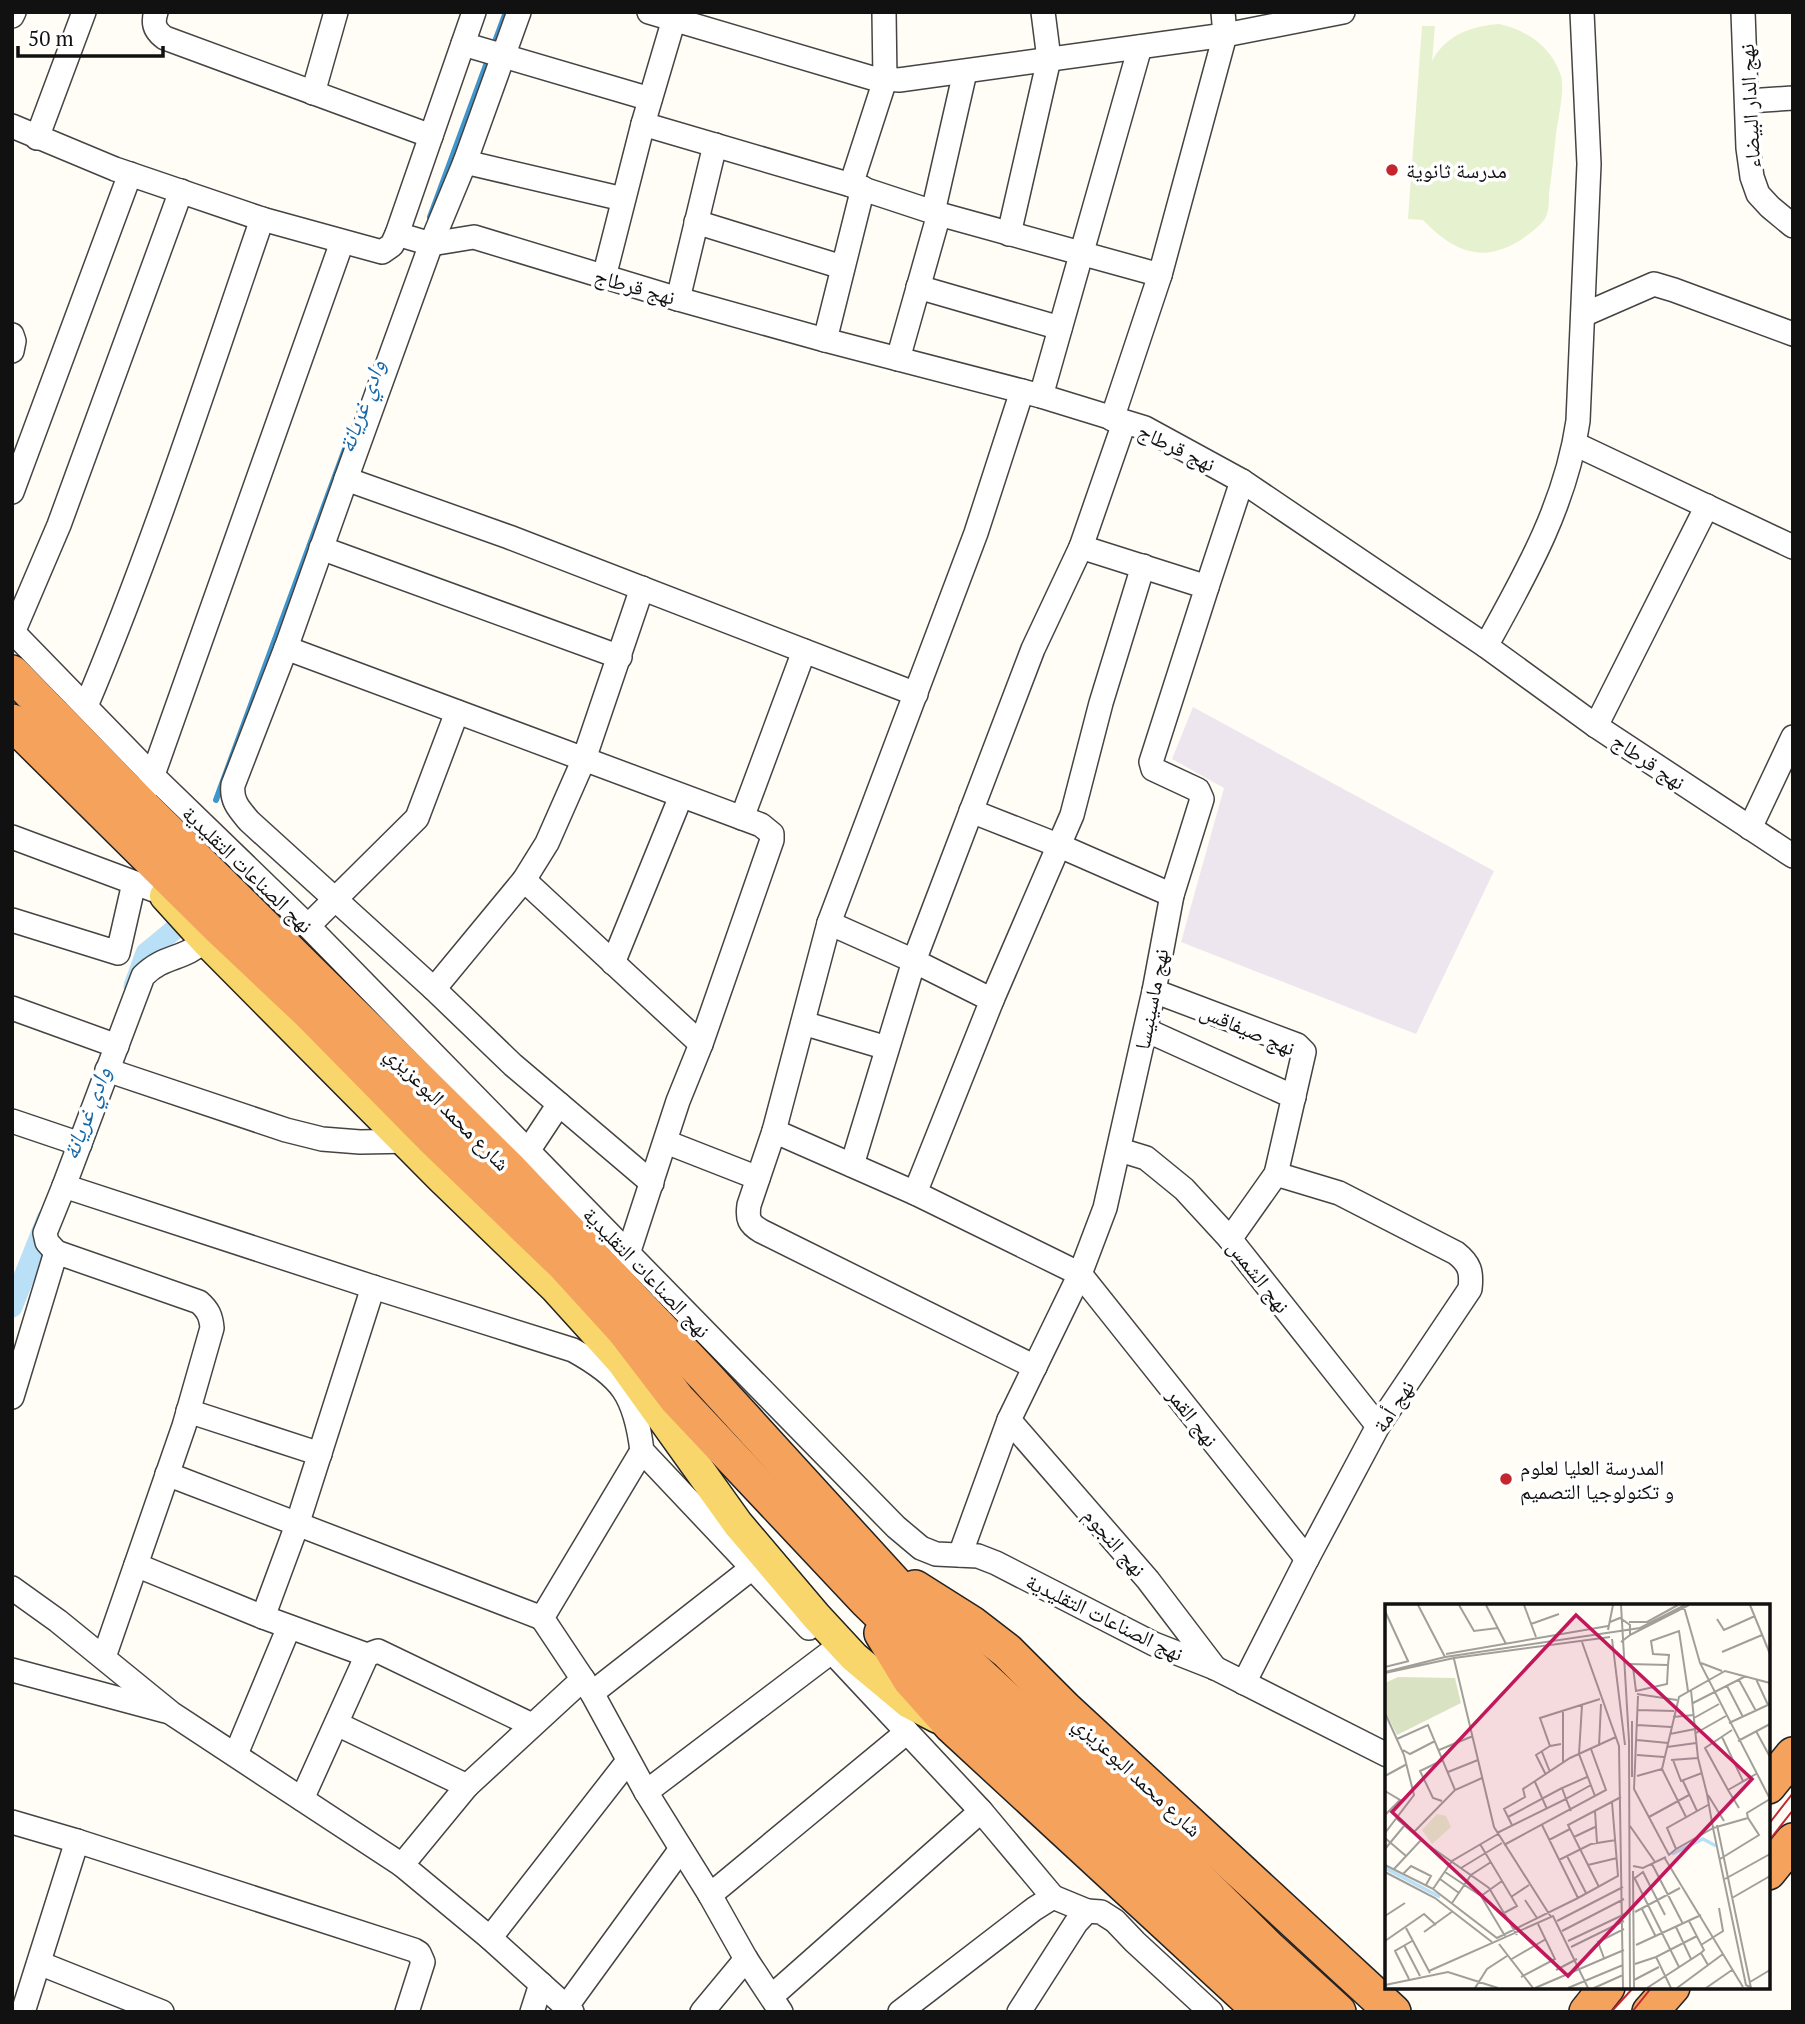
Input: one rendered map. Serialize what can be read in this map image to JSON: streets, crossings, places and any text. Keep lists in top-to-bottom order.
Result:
{
  "streets": {
    "highway": ["شارع محمد البوعزيزي"],
    "street": [
      "نهج الدار البيضاء",
      "نهج قرطاج",
      "نهج الصناعات التقليدية",
      "نهج ماسينيسا",
      "نهج صيفاقس",
      "نهج الشمس",
      "نهج أمة",
      "نهج القمر",
      "نهج النجوم"
    ]
  },
  "crossings": [
    ["نهج الصناعات التقليدية", "نهج ماسينيسا"],
    ["نهج الصناعات التقليدية", "شارع محمد البوعزيزي"],
    ["نهج الصناعات التقليدية", "نهج أمة"],
    ["نهج الصناعات التقليدية", "نهج النجوم"],
    ["نهج ماسينيسا", "نهج صيفاقس"],
    ["نهج ماسينيسا", "نهج الشمس"],
    ["نهج ماسينيسا", "نهج القمر"],
    ["نهج ماسينيسا", "نهج النجوم"],
    ["نهج صيفاقس", "نهج الشمس"],
    ["نهج صيفاقس", "نهج أمة"],
    ["نهج الشمس", "نهج أمة"],
    ["نهج أمة", "نهج القمر"]
  ],
  "water": ["وادي غريانة"],
  "places": ["مدرسة ثانوية", "المدرسة العليا لعلوم و تكنولوجيا التصميم"],
  "scale_bar": "50 m"
}
